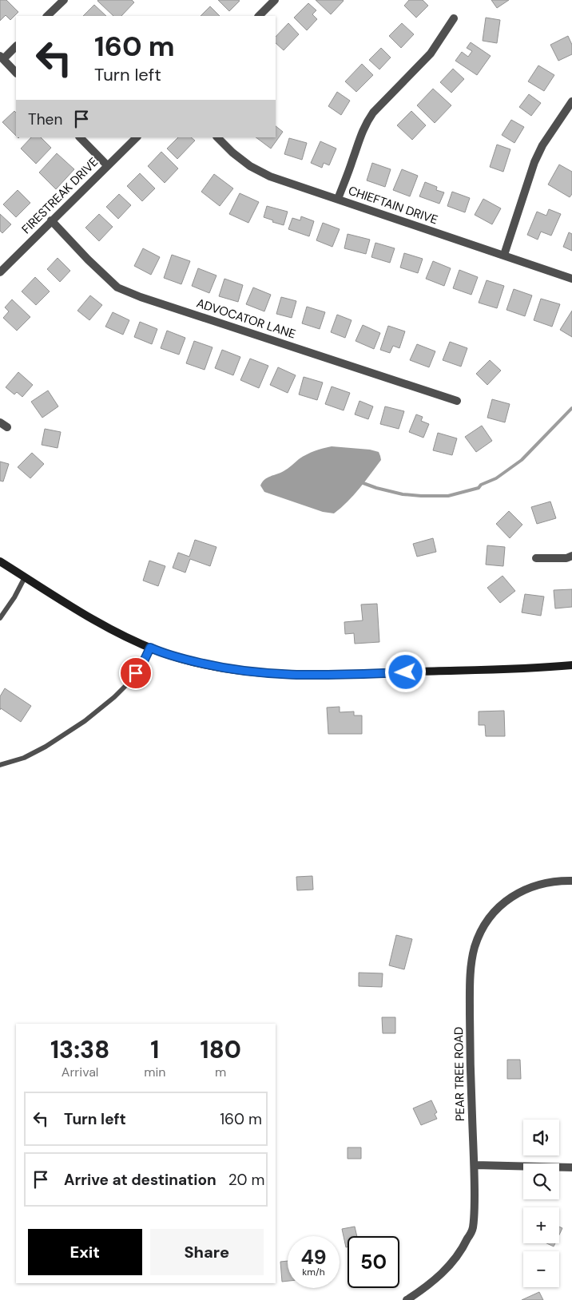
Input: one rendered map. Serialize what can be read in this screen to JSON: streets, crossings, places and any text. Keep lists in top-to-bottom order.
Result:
{
  "streets": {
    "street": [
      "FIRESTREAK DRIVE",
      "CHIEFTAIN DRIVE",
      "ADVOCATOR LANE",
      "PEAR TREE ROAD"
    ]
  },
  "crossings": [
    ["FIRESTREAK DRIVE", "ADVOCATOR LANE"]
  ],
  "page": {
    "turn": ["160 m", "Turn left"],
    "then": "Then",
    "eta": [
      "13:38",
      "Arrival",
      "1",
      "min",
      "180",
      "m"
    ],
    "list": [
      {
        "name": "Turn left",
        "value": "160 m"
      },
      {
        "name": "Arrive at destination",
        "value": "20 m"
      }
    ],
    "map_buttons": ["+", "−"],
    "buttons": ["Exit", "Share"],
    "speed": "49 km/h",
    "limit": "50"
  }
}
